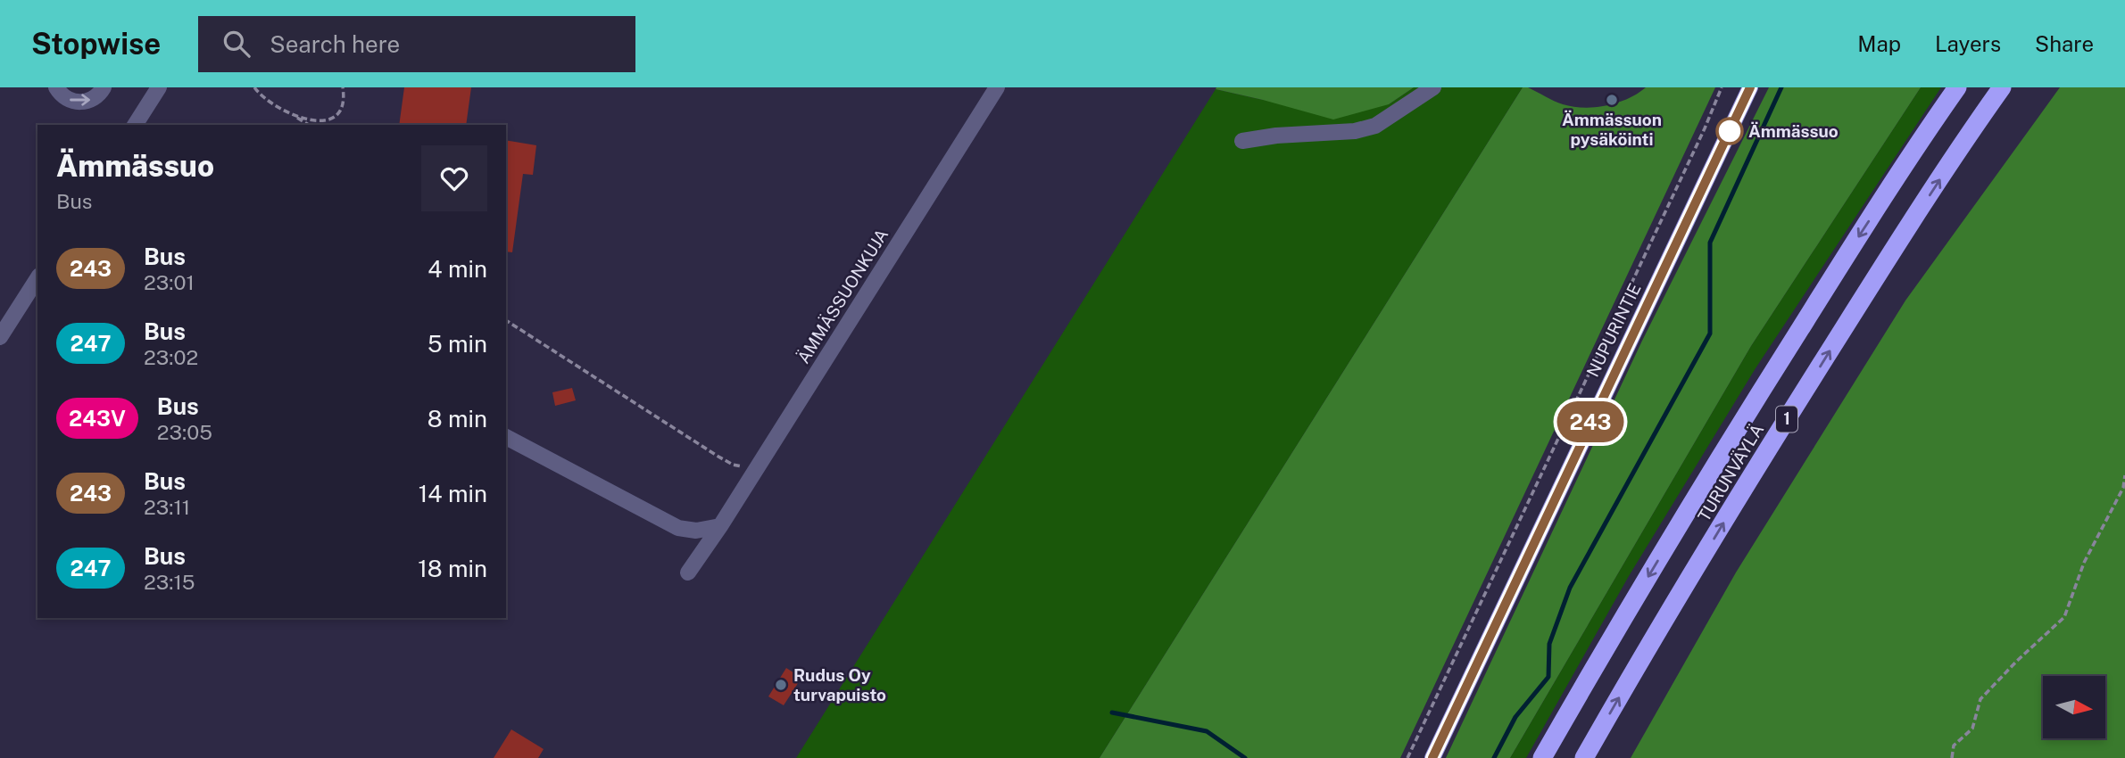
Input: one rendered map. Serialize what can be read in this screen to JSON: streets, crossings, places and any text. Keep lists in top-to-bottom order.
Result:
{
  "streets": {
    "highway": ["1", "TURUNVÄYLÄ"],
    "main road": ["NUPURINTIE"],
    "street": ["ÄMMÄSSUONKUJA"]
  },
  "places": ["Ämmässuon pysäköinti", "Ämmässuo", "Rudus Oy turvapuisto"],
  "lines": ["bus line 243"],
  "north": "right",
  "page": {
    "header": "Stopwise",
    "search": "Search here",
    "nav": ["Map", "Layers", "Share"],
    "on_map": "243",
    "heading": ["Ämmässuo", "Bus"],
    "list": [
      {
        "mark": "243",
        "name": "Bus",
        "note": "23:01",
        "value": "4 min"
      },
      {
        "mark": "247",
        "name": "Bus",
        "note": "23:02",
        "value": "5 min"
      },
      {
        "mark": "243V",
        "name": "Bus",
        "note": "23:05",
        "value": "8 min"
      },
      {
        "mark": "243",
        "name": "Bus",
        "note": "23:11",
        "value": "14 min"
      },
      {
        "mark": "247",
        "name": "Bus",
        "note": "23:15",
        "value": "18 min"
      }
    ]
  }
}
